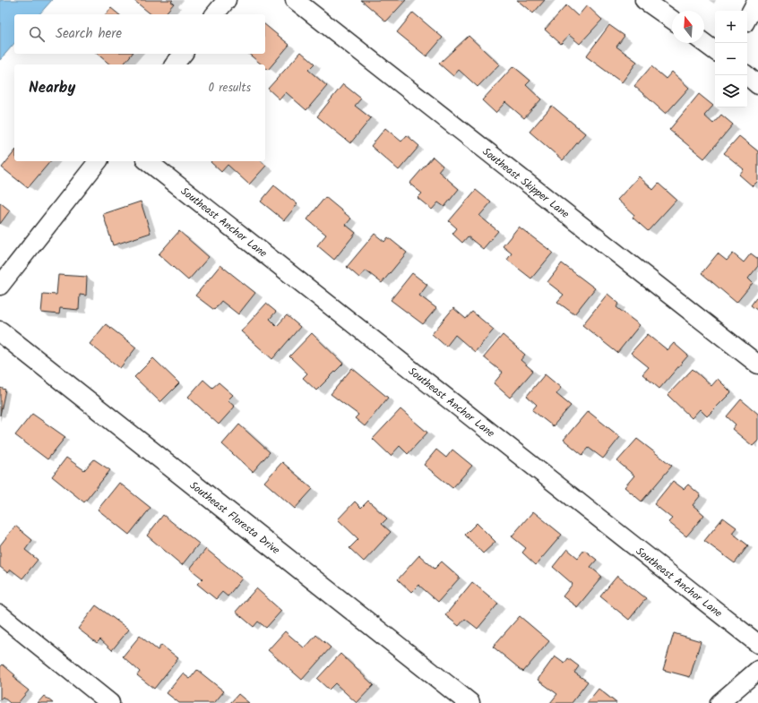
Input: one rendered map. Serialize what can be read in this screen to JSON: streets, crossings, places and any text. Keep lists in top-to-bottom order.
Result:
{
  "streets": {
    "street": ["Southeast Skipper Lane", "Southeast Anchor Lane", "Southeast Floresta Drive"]
  },
  "north": "top",
  "page": {
    "map_buttons": ["+", "−"],
    "search": "Search here",
    "heading": ["Nearby", "0 results"]
  }
}
